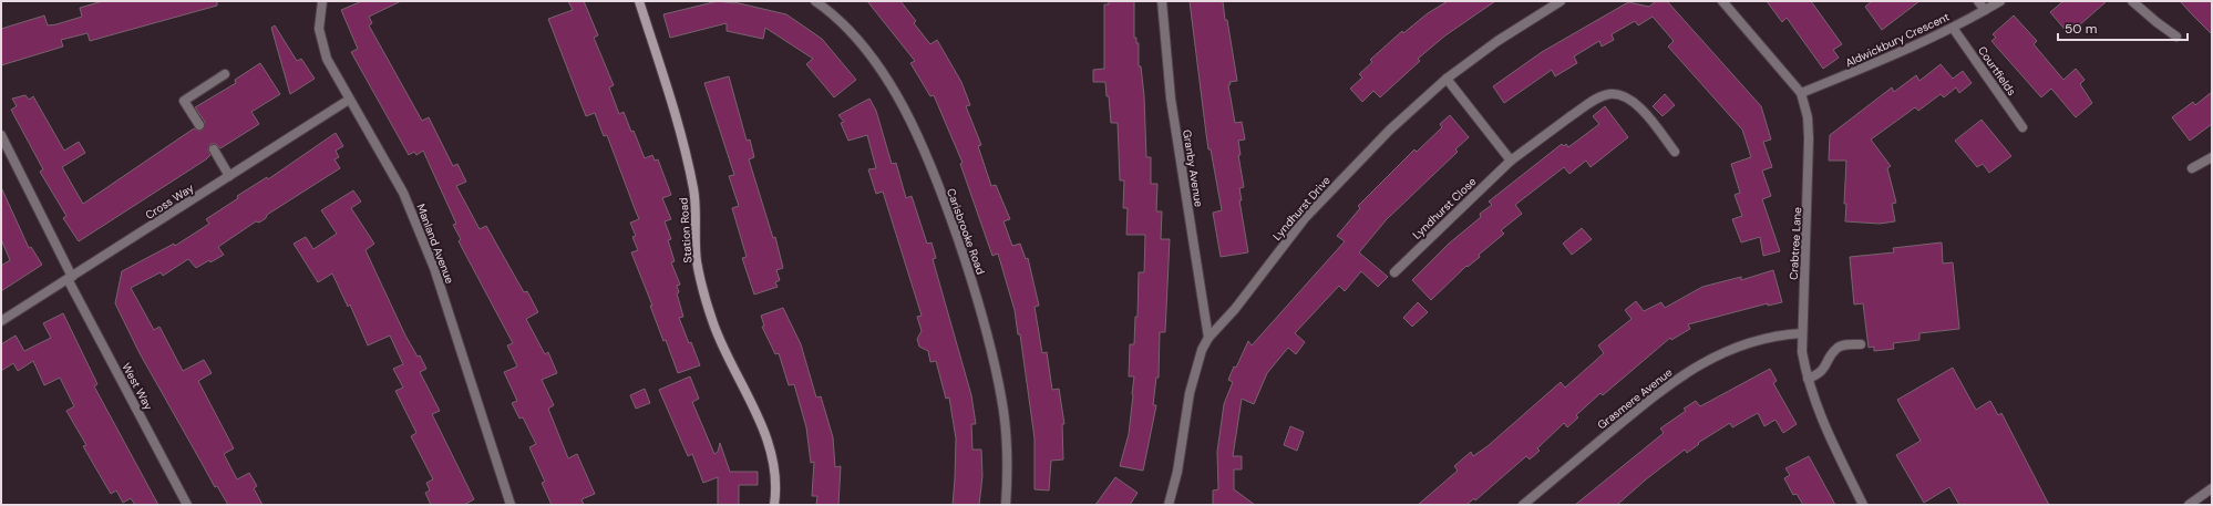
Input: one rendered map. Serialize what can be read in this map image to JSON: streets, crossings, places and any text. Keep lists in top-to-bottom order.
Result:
{
  "streets": {
    "main road": ["Station Road"],
    "street": [
      "Aldwickbury Crescent",
      "Courtfields",
      "Granby Avenue",
      "Cross Way",
      "Lyndhurst Drive",
      "Lyndhurst Close",
      "Carisbrooke Road",
      "Manland Avenue",
      "Crabtree Lane",
      "West Way",
      "Grasmere Avenue"
    ]
  },
  "crossings": [
    ["Aldwickbury Crescent", "Courtfields"],
    ["Aldwickbury Crescent", "Crabtree Lane"],
    ["Granby Avenue", "Lyndhurst Drive"],
    ["Cross Way", "Manland Avenue"],
    ["Cross Way", "West Way"],
    ["Crabtree Lane", "Grasmere Avenue"]
  ],
  "scale_bar": "50 m"
}
